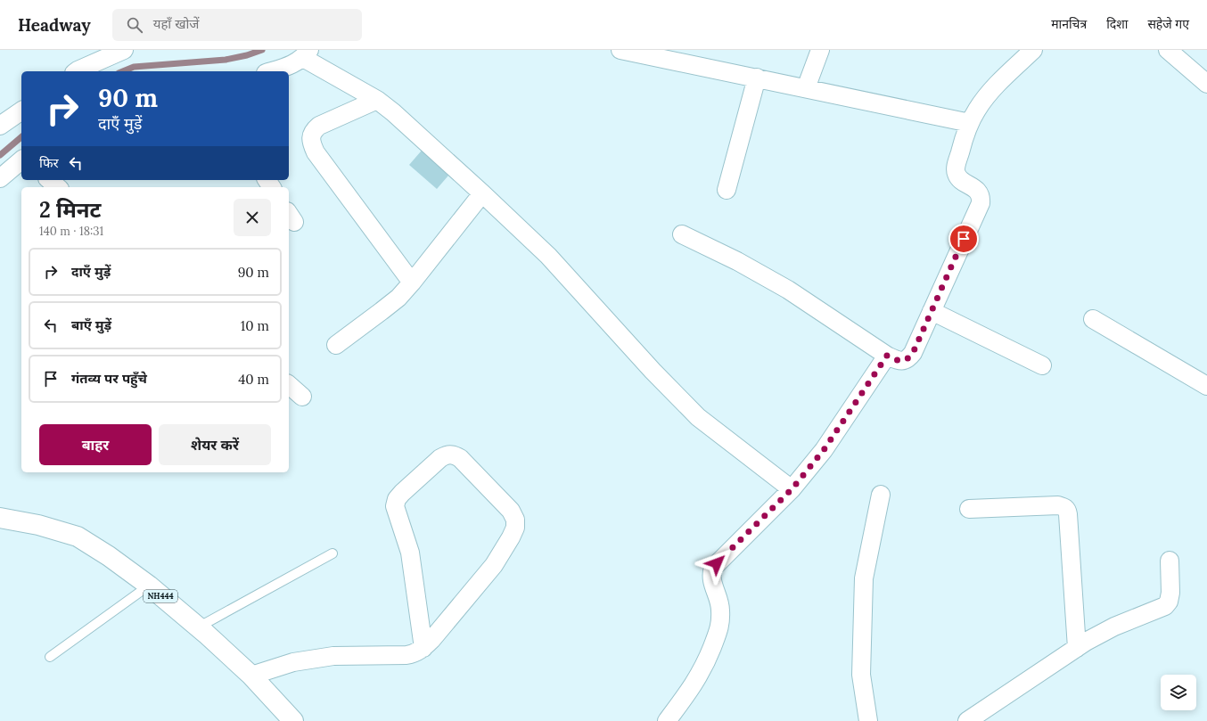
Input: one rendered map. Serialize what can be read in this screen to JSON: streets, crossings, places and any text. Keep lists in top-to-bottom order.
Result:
{
  "streets": {
    "highway": ["NH444"]
  },
  "page": {
    "header": "Headway",
    "search": "यहाँ खोजें",
    "nav": ["मानचित्र", "दिशा", "सहेजे गए"],
    "turn": ["90 m", "दाएँ मुड़ें"],
    "then": "फिर",
    "heading": ["2 मिनट", "140 m · 18:31"],
    "list": [
      {
        "name": "दाएँ मुड़ें",
        "value": "90 m"
      },
      {
        "name": "बाएँ मुड़ें",
        "value": "10 m"
      },
      {
        "name": "गंतव्य पर पहुँचे",
        "value": "40 m"
      }
    ],
    "buttons": ["बाहर", "शेयर करें"]
  }
}
